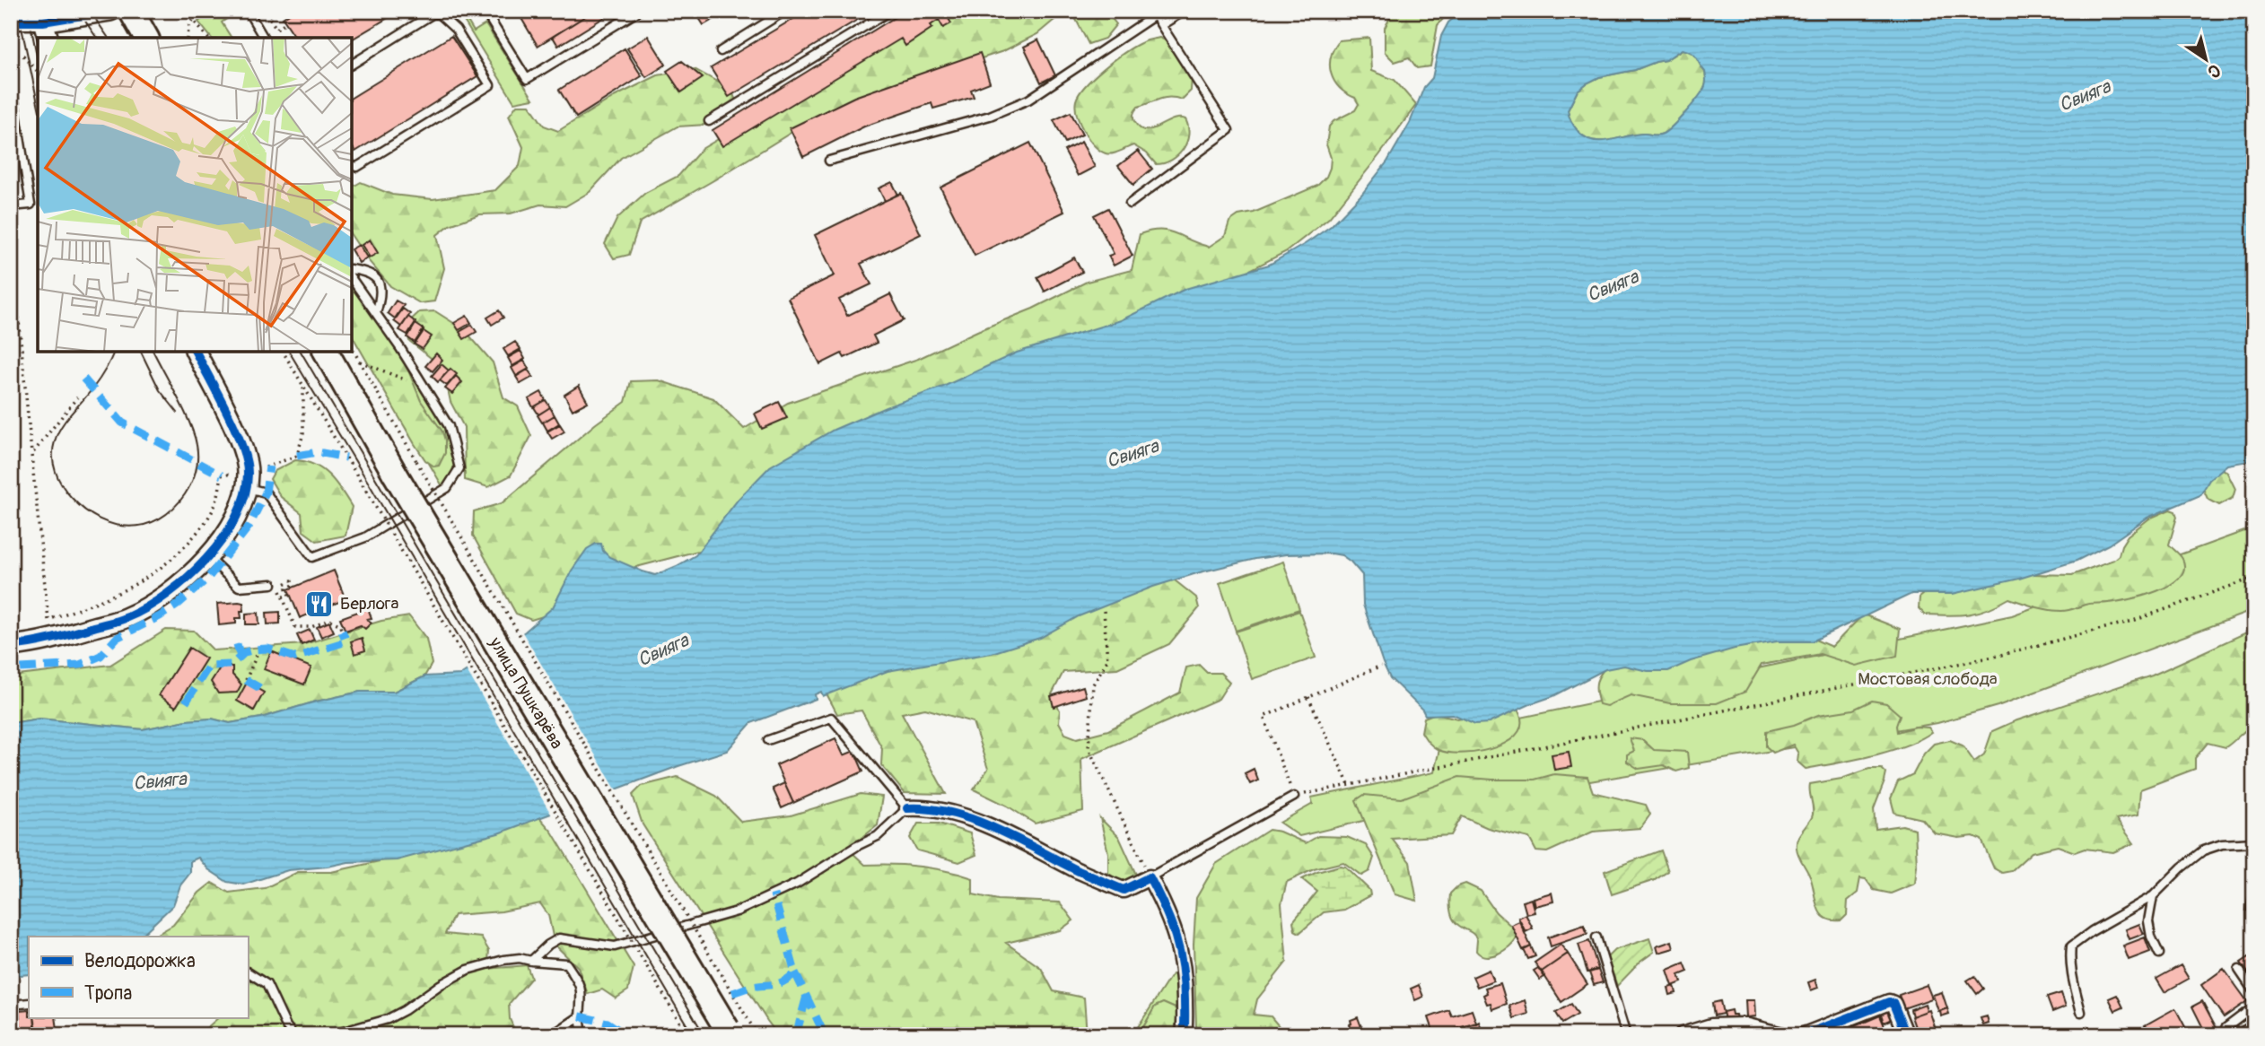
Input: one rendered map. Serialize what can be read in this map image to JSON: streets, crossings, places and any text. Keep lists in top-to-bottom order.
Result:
{
  "streets": {
    "main road": ["улица Пушкарёва"]
  },
  "water": ["Свияга"],
  "parks": ["Мостовая слобода"],
  "places": {
    "restaurant": ["Берлога"]
  },
  "legend": ["Велодорожка", "Тропа"],
  "north": "bottom right"
}
